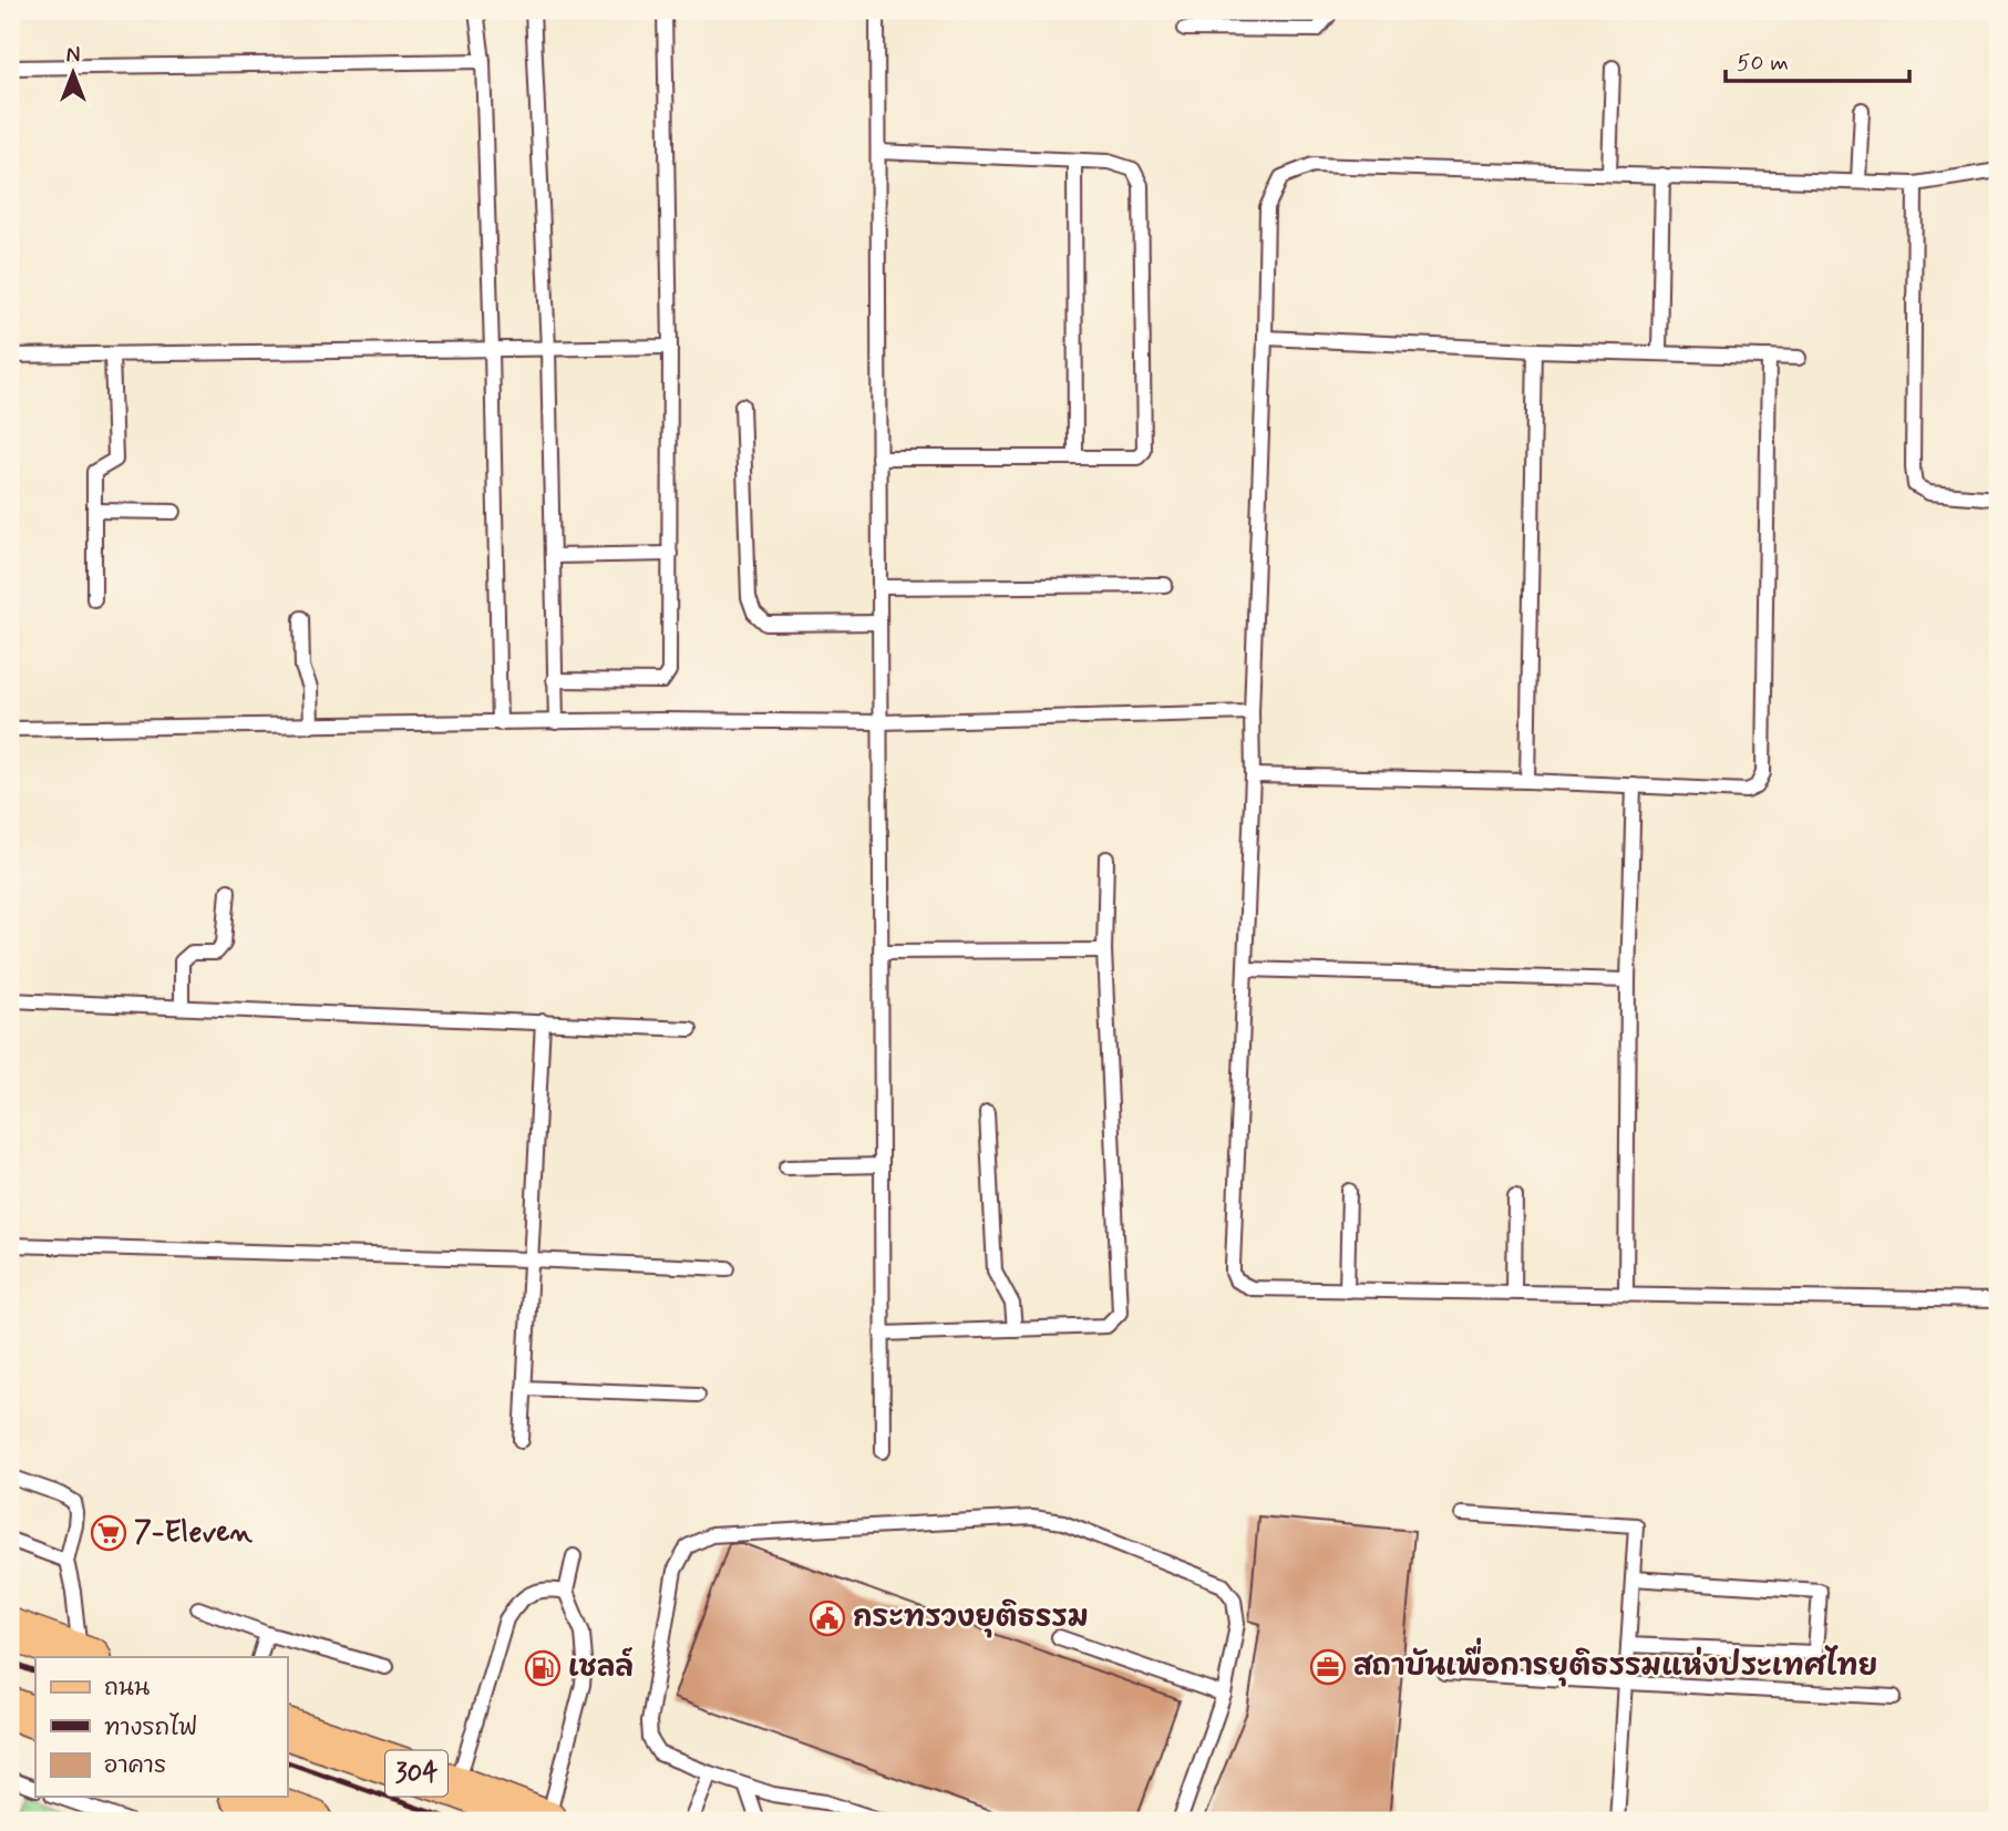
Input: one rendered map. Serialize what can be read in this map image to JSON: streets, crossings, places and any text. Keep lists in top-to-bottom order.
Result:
{
  "streets": {
    "main road": ["304"]
  },
  "places": {
    "supermarket": ["7-Eleven"],
    "public building": ["กระทรวงยุติธรรม"],
    "office": ["สถาบันเพื่อการยุติธรรมแห่งประเทศไทย"],
    "fuel station": ["เชลล์"]
  },
  "legend": ["ถนน", "ทางรถไฟ", "อาคาร"],
  "scale_bar": "50 m",
  "north": "top"
}
